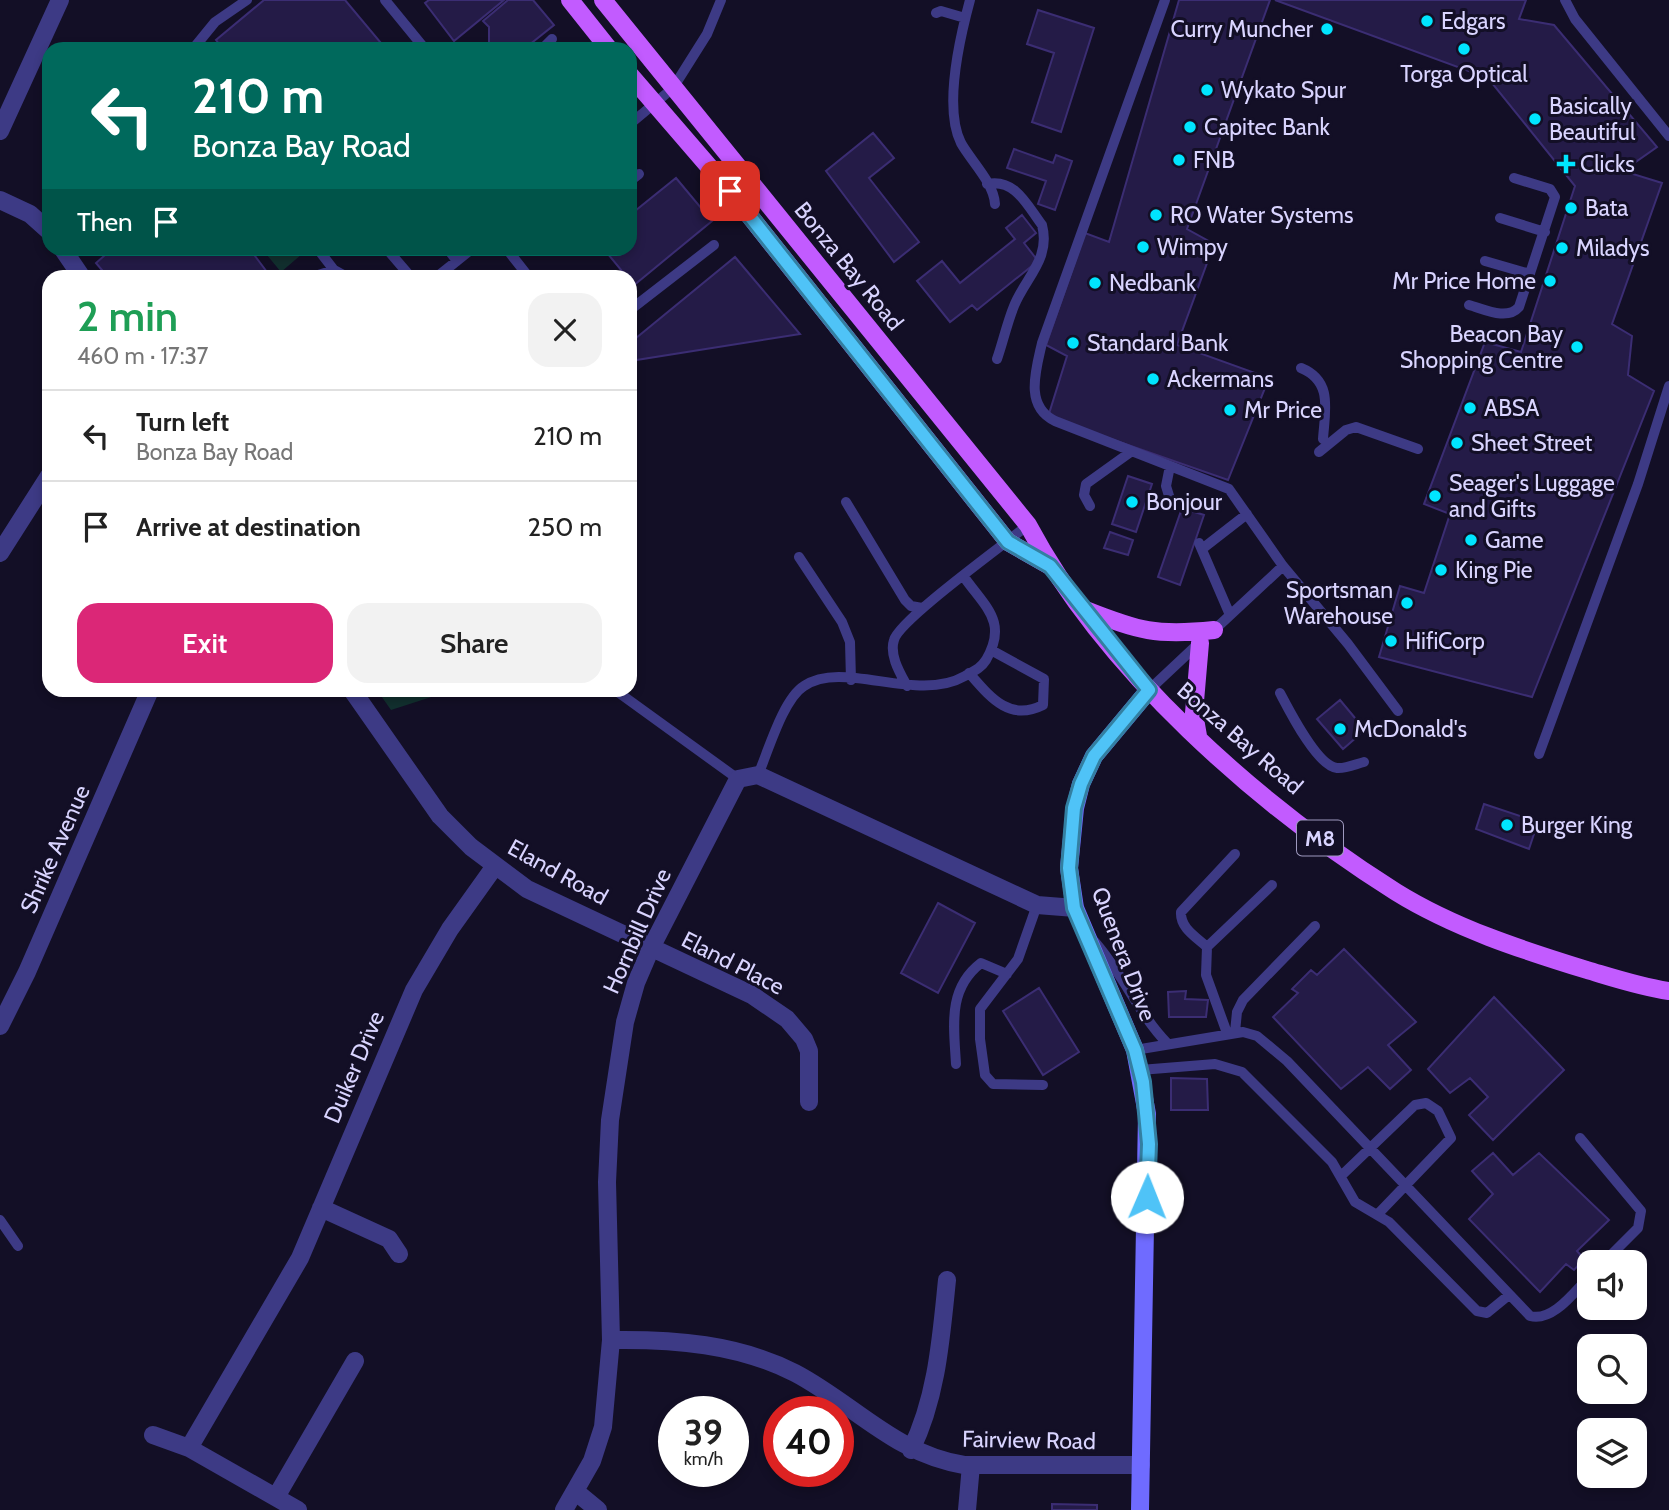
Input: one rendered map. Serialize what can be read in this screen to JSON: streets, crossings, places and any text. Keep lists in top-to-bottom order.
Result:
{
  "streets": {
    "main road": ["Bonza Bay Road", "M8"],
    "street": [
      "Shrike Avenue",
      "Eland Road",
      "Hornbill Drive",
      "Quenera Drive",
      "Eland Place",
      "Duiker Drive",
      "Fairview Road"
    ]
  },
  "crossings": [
    ["Bonza Bay Road", "Quenera Drive"],
    ["Eland Road", "Hornbill Drive"],
    ["Eland Road", "Eland Place"],
    ["Eland Road", "Duiker Drive"],
    ["Hornbill Drive", "Eland Place"],
    ["Hornbill Drive", "Fairview Road"],
    ["Quenera Drive", "Fairview Road"]
  ],
  "places": {
    "other": [
      "Edgars",
      "Curry Muncher",
      "Torga Optical",
      "Wykato Spur",
      "Basically Beautiful",
      "Capitec Bank",
      "FNB",
      "Bata",
      "RO Water Systems",
      "Wimpy",
      "Miladys",
      "Mr Price Home",
      "Nedbank",
      "Standard Bank",
      "Beacon Bay Shopping Centre",
      "Ackermans",
      "ABSA",
      "Mr Price",
      "Sheet Street",
      "Seager's Luggage and Gifts",
      "Bonjour",
      "Game",
      "King Pie",
      "Sportsman Warehouse",
      "HifiCorp",
      "McDonald's",
      "Burger King"
    ],
    "health": ["Clicks"]
  },
  "page": {
    "turn": ["210 m", "Bonza Bay Road"],
    "then": "Then",
    "heading": ["2 min", "460 m · 17:37"],
    "list": [
      {
        "name": "Turn left",
        "note": "Bonza Bay Road",
        "value": "210 m"
      },
      {
        "name": "Arrive at destination",
        "value": "250 m"
      }
    ],
    "buttons": ["Exit", "Share"],
    "speed": "39 km/h",
    "limit": "40"
  }
}
